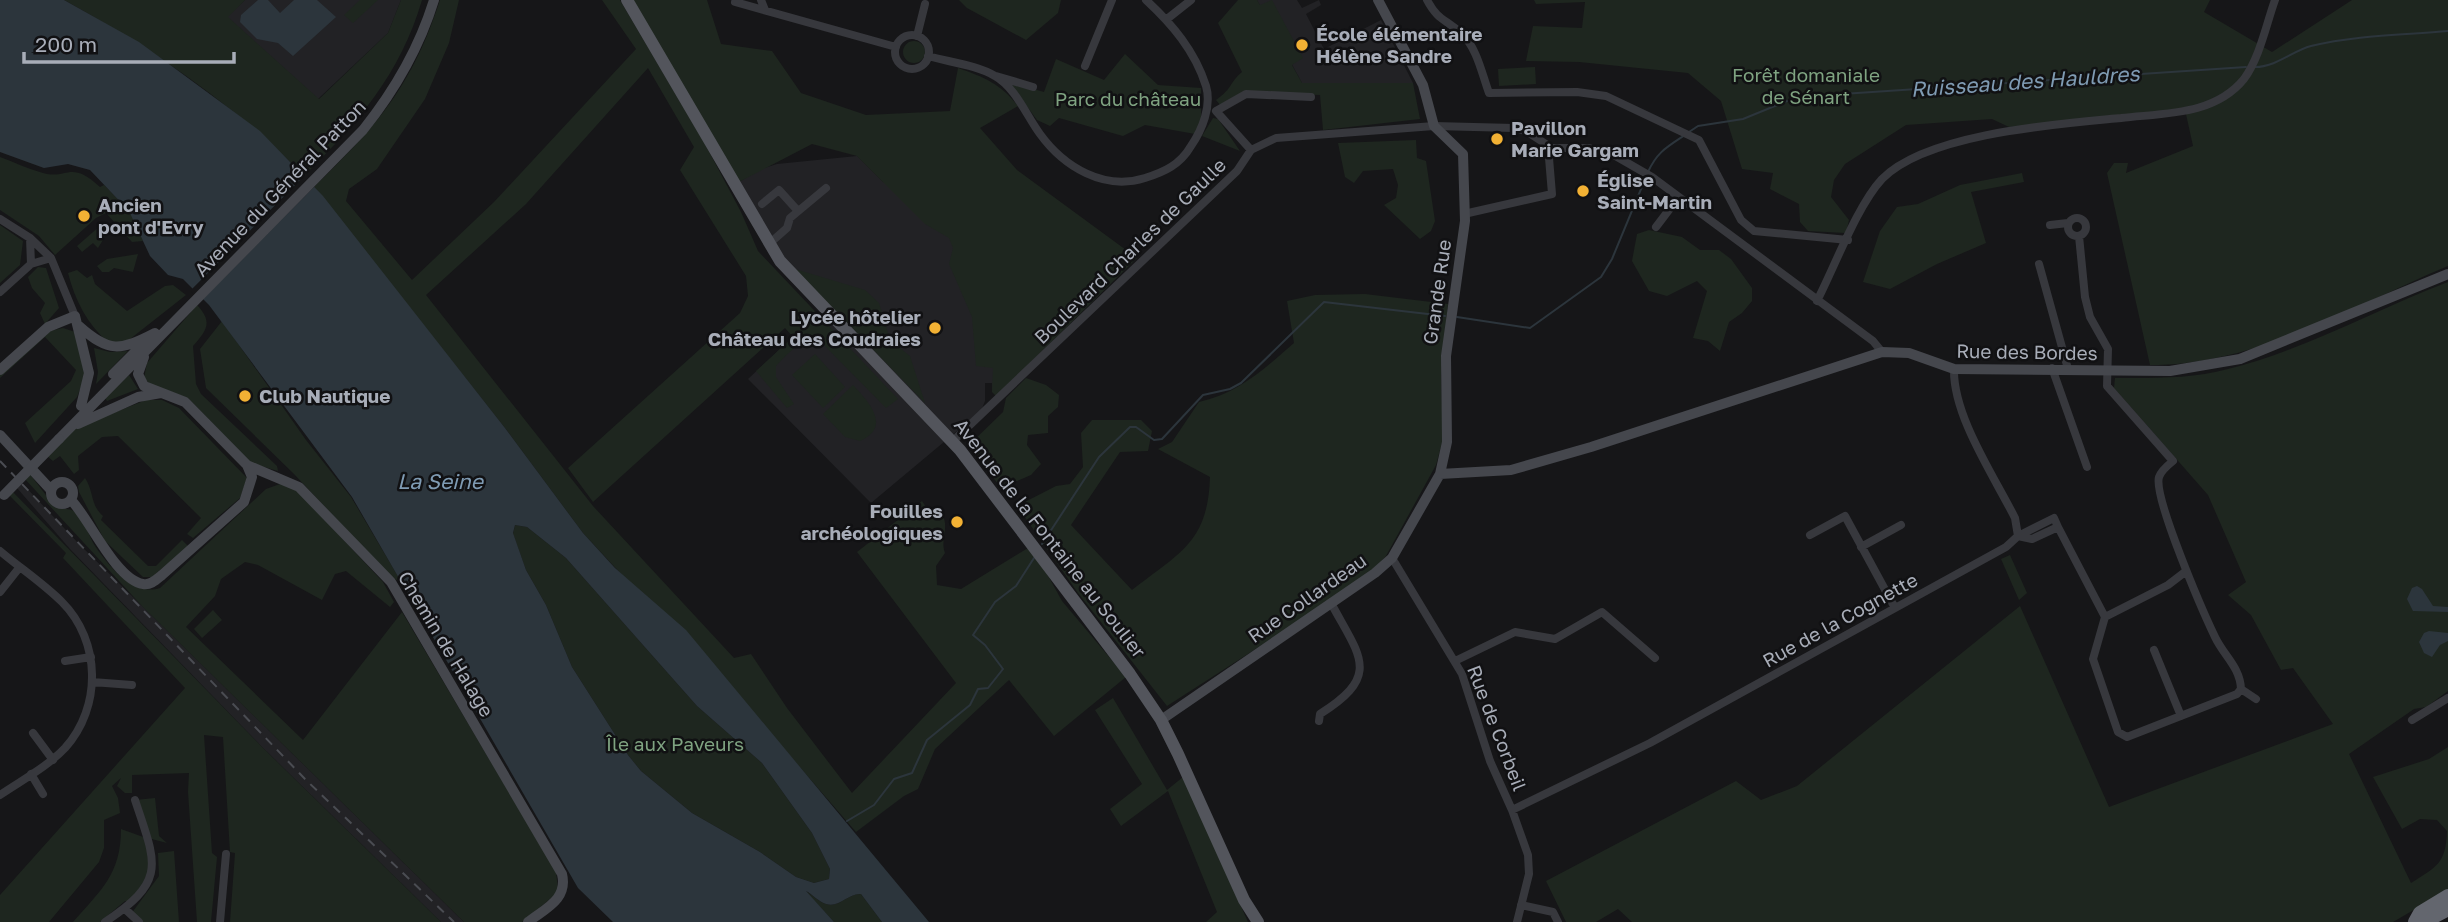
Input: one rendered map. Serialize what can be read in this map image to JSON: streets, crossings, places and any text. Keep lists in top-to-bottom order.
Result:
{
  "streets": {
    "main road": ["Avenue de la Fontaine au Soulier"],
    "street": [
      "Avenue du Général Patton",
      "Boulevard Charles de Gaulle",
      "Grande Rue",
      "Rue des Bordes",
      "Rue Collardeau",
      "Rue de la Cognette",
      "Chemin de Halage",
      "Rue de Corbeil"
    ]
  },
  "crossings": [
    ["Boulevard Charles de Gaulle", "Grande Rue"],
    ["Boulevard Charles de Gaulle", "Avenue de la Fontaine au Soulier"],
    ["Grande Rue", "Rue des Bordes"],
    ["Grande Rue", "Rue Collardeau"],
    ["Rue des Bordes", "Rue Collardeau"],
    ["Avenue de la Fontaine au Soulier", "Rue Collardeau"],
    ["Rue Collardeau", "Rue de Corbeil"],
    ["Rue de la Cognette", "Rue de Corbeil"]
  ],
  "water": ["Ruisseau des Hauldres", "La Seine"],
  "parks": ["Forêt domaniale de Sénart", "Parc du château", "Île aux Paveurs"],
  "places": [
    "École élémentaire Hélène Sandre",
    "Pavillon Marie Gargam",
    "Église Saint-Martin",
    "Ancien pont d'Evry",
    "Lycée hôtelier Château des Coudraies",
    "Club Nautique",
    "Fouilles archéologiques"
  ],
  "scale_bar": "200 m"
}
